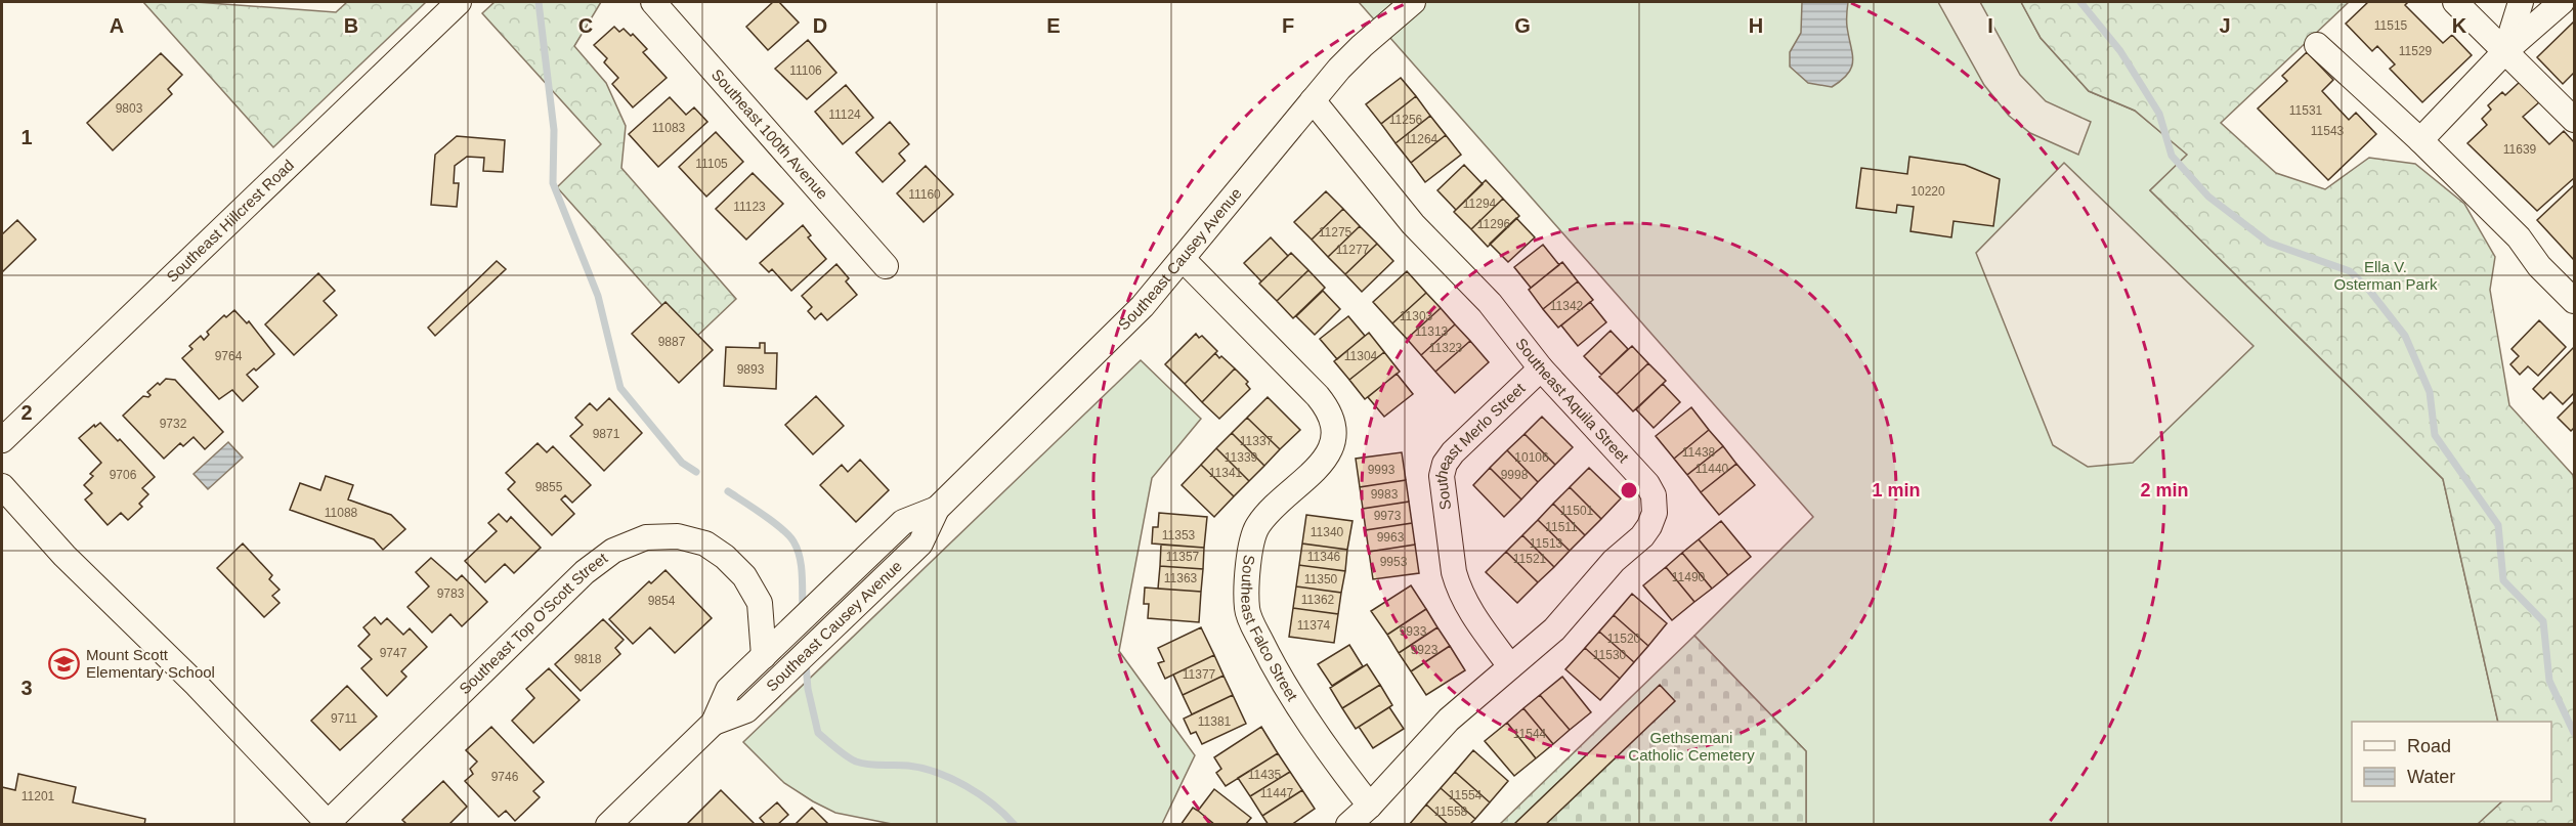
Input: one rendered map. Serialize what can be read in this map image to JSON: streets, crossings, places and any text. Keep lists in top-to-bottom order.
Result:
{
  "streets": {
    "street": [
      "Southeast 100th Avenue",
      "Southeast Hillcrest Road",
      "Southeast Causey Avenue",
      "Southeast Aquila Street",
      "Southeast Merlo Street",
      "Southeast Top O'Scott Street",
      "Southeast Falco Street"
    ]
  },
  "crossings": [
    ["Southeast Causey Avenue", "Southeast Aquila Street"],
    ["Southeast Causey Avenue", "Southeast Top O'Scott Street"],
    ["Southeast Causey Avenue", "Southeast Falco Street"],
    ["Southeast Aquila Street", "Southeast Merlo Street"],
    ["Southeast Aquila Street", "Southeast Falco Street"]
  ],
  "parks": ["Ella V. Osterman Park", "Gethsemani Catholic Cemetery"],
  "places": {
    "school or university": ["Mount Scott Elementary School"]
  },
  "house_numbers": [
    "11515",
    "11529",
    "11106",
    "9803",
    "11531",
    "11124",
    "11256",
    "11083",
    "11543",
    "11264",
    "11639",
    "11105",
    "10220",
    "11160",
    "11294",
    "11123",
    "11296",
    "11275",
    "11277",
    "11342",
    "11303",
    "11313",
    "9887",
    "11323",
    "9764",
    "11304",
    "9893",
    "9732",
    "9871",
    "11337",
    "11438",
    "11339",
    "10106",
    "11440",
    "9993",
    "11341",
    "9706",
    "9998",
    "9855",
    "9983",
    "11501",
    "11088",
    "9973",
    "11511",
    "11340",
    "11353",
    "9963",
    "11513",
    "11357",
    "11346",
    "11521",
    "9953",
    "11490",
    "11363",
    "11350",
    "9783",
    "11362",
    "9854",
    "11374",
    "9933",
    "11520",
    "9923",
    "9747",
    "11530",
    "9818",
    "11377",
    "9711",
    "11381",
    "11544",
    "11435",
    "9746",
    "11447",
    "11554",
    "11201",
    "11558"
  ],
  "legend": ["Road", "Water"],
  "grid": {
    "columns": [
      "A",
      "B",
      "C",
      "D",
      "E",
      "F",
      "G",
      "H",
      "I",
      "J",
      "K"
    ],
    "rows": ["1", "2", "3"]
  },
  "rings": ["1 min", "2 min"]
}
